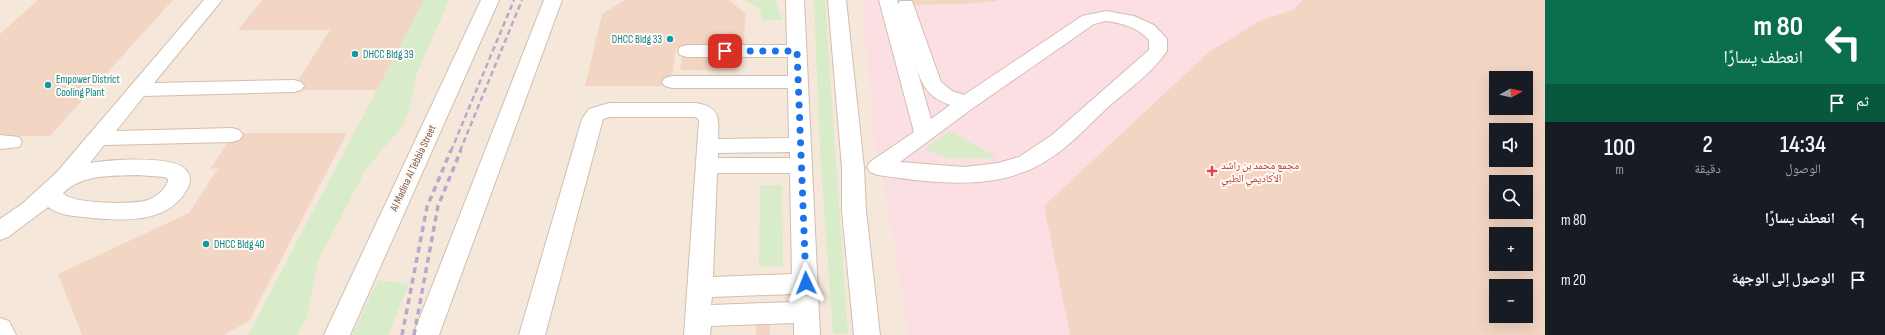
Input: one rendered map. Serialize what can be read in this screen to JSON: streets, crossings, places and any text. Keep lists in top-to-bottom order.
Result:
{
  "streets": {
    "street": ["Al Madina Al Tebbia Street"]
  },
  "places": {
    "other": [
      "DHCC Bldg 33",
      "DHCC Bldg 39",
      "Empower District Cooling Plant",
      "DHCC Bldg 40"
    ],
    "health": ["مجمع محمد بن راشد الأكاديمي الطبي"]
  },
  "north": "right",
  "page": {
    "turn": ["80 m", "انعطف يسارًا"],
    "map_buttons": ["+", "−"],
    "then": "ثم",
    "eta": [
      "14:34",
      "الوصول",
      "2",
      "دقيقة",
      "100",
      "m"
    ],
    "list": [
      {
        "name": "انعطف يسارًا",
        "value": "80 m"
      },
      {
        "name": "الوصول إلى الوجهة",
        "value": "20 m"
      }
    ]
  }
}
